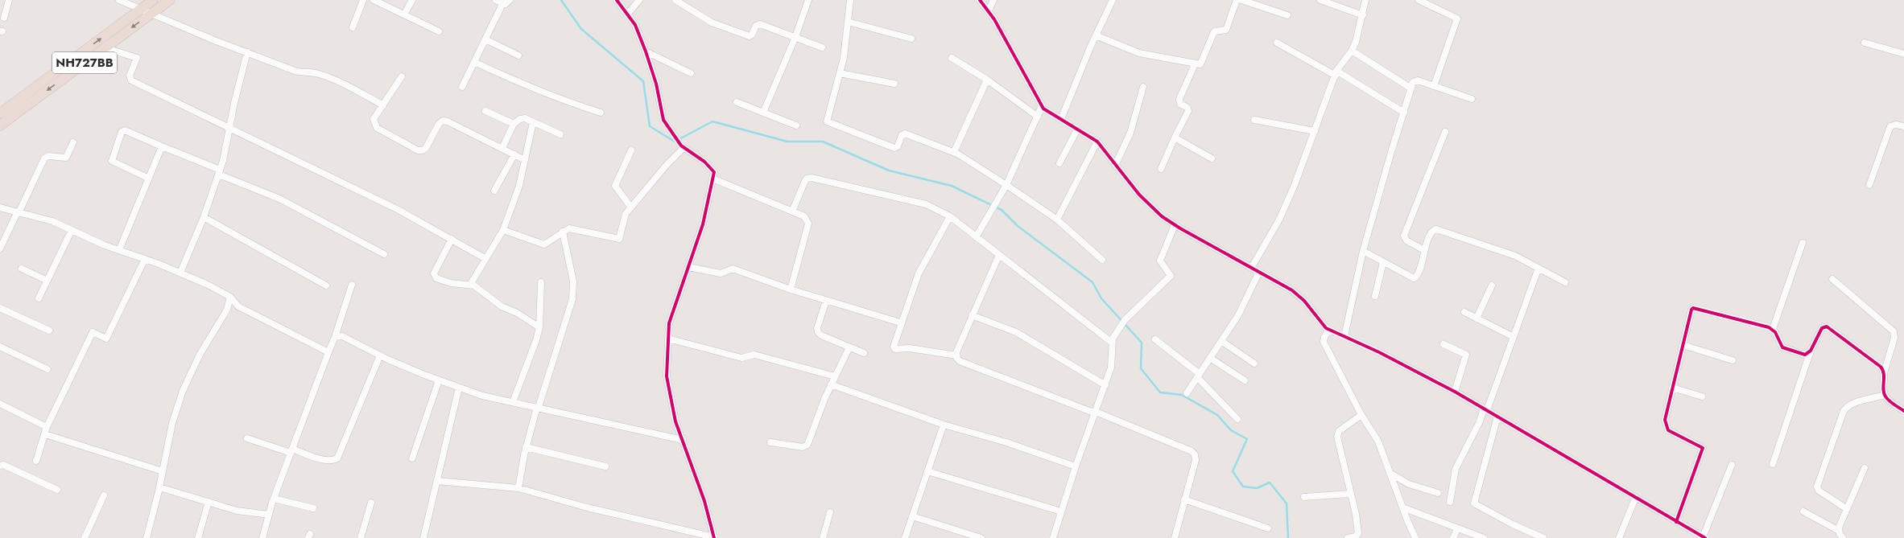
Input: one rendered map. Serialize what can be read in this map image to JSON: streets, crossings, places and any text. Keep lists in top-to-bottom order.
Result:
{
  "streets": {
    "highway": ["NH727BB"]
  }
}
